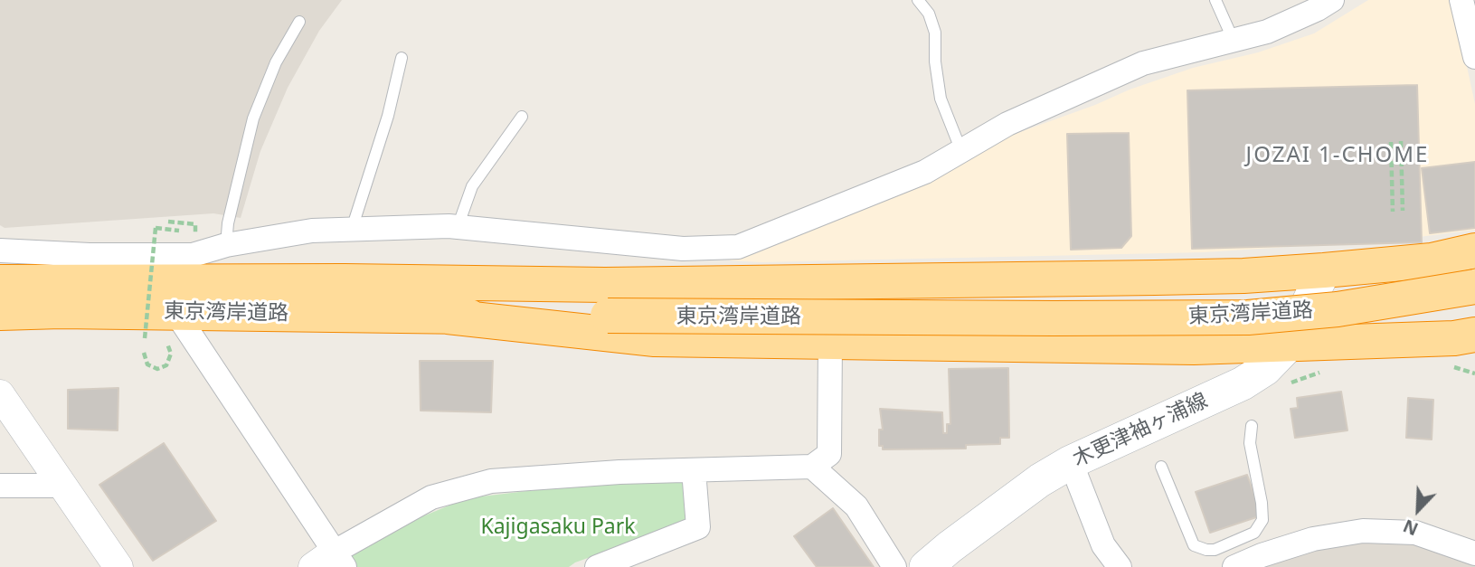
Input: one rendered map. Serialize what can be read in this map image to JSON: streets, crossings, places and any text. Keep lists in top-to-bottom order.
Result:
{
  "streets": {
    "highway": ["東京湾岸道路"],
    "main road": ["木更津袖ヶ浦線"]
  },
  "crossings": [
    ["東京湾岸道路", "木更津袖ヶ浦線"]
  ],
  "districts": ["JOZAI 1-CHOME"],
  "parks": ["Kajigasaku Park"],
  "north": "bottom left"
}
